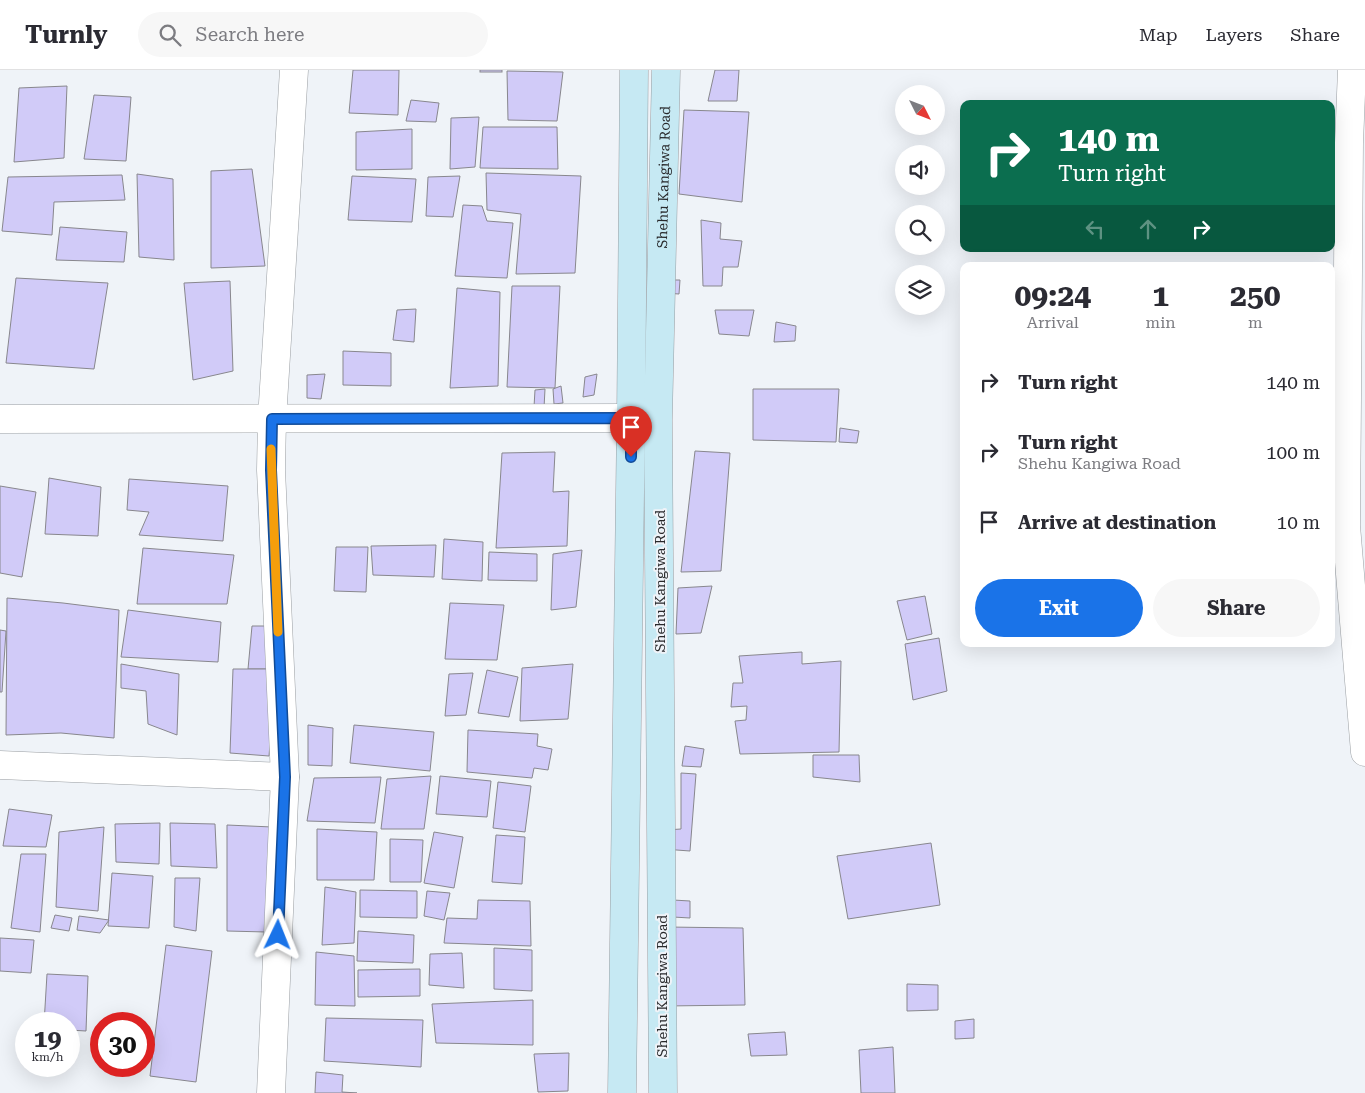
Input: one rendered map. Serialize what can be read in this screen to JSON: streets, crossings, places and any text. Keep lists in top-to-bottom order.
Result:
{
  "streets": {
    "main road": ["Shehu Kangiwa Road"]
  },
  "north": "bottom right",
  "page": {
    "header": "Turnly",
    "search": "Search here",
    "nav": ["Map", "Layers", "Share"],
    "turn": ["140 m", "Turn right"],
    "eta": [
      "09:24",
      "Arrival",
      "1",
      "min",
      "250",
      "m"
    ],
    "list": [
      {
        "name": "Turn right",
        "value": "140 m"
      },
      {
        "name": "Turn right",
        "note": "Shehu Kangiwa Road",
        "value": "100 m"
      },
      {
        "name": "Arrive at destination",
        "value": "10 m"
      }
    ],
    "buttons": ["Exit", "Share"],
    "speed": "19 km/h",
    "limit": "30"
  }
}
